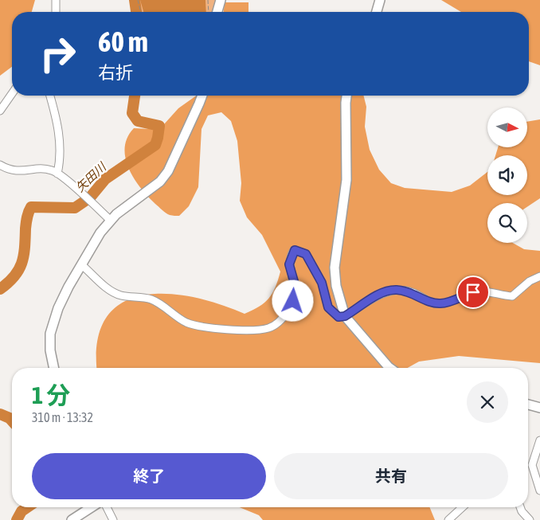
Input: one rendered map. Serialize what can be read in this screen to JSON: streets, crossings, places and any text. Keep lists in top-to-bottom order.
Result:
{
  "water": ["矢田川"],
  "north": "right",
  "page": {
    "turn": ["60 m", "右折"],
    "heading": ["1 分", "310 m · 13:32"],
    "buttons": ["終了", "共有"]
  }
}
